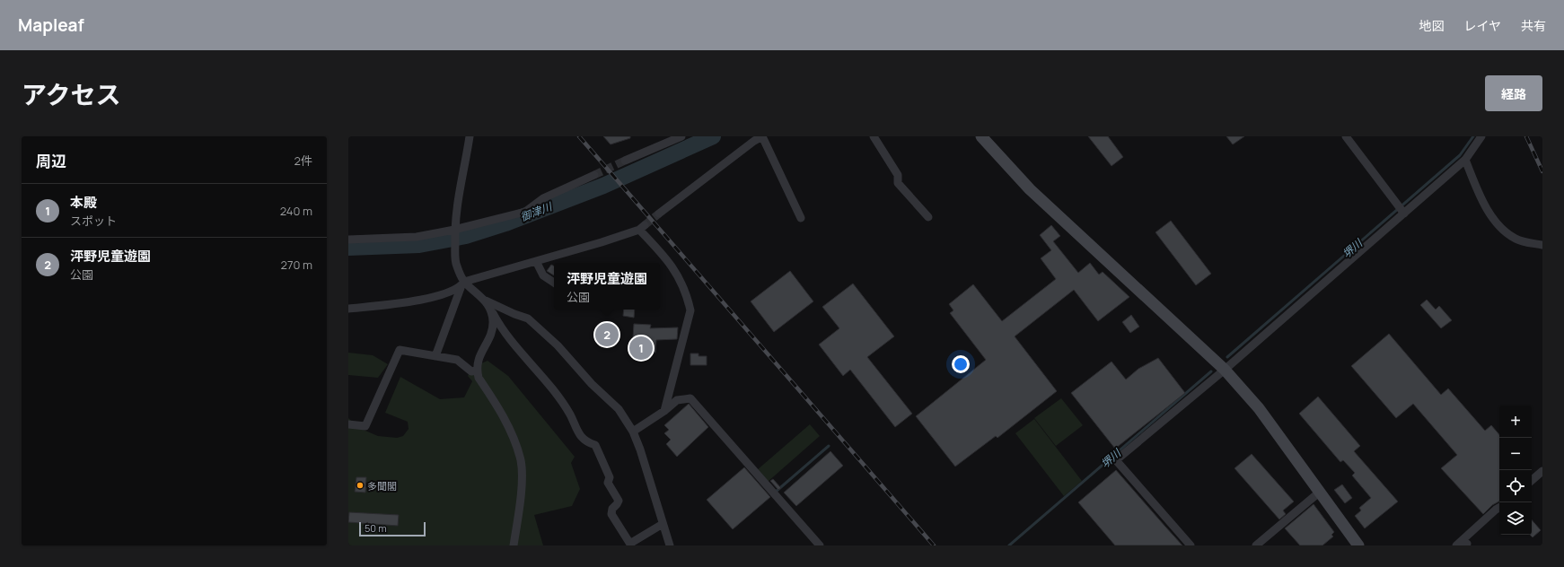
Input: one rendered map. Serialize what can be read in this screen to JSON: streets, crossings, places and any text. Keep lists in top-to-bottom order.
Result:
{
  "water": ["御津川", "堺川"],
  "places": ["多聞閣"],
  "scale_bar": "50 m",
  "page": {
    "header": "Mapleaf",
    "nav": ["地図", "レイヤ", "共有"],
    "title": "アクセス",
    "buttons": "経路",
    "heading": ["周辺", "2件"],
    "list": [
      {
        "mark": "1",
        "name": "本殿",
        "note": "スポット",
        "value": "240 m"
      },
      {
        "mark": "2",
        "name": "泙野児童遊園",
        "note": "公園",
        "value": "270 m"
      }
    ],
    "popup": ["泙野児童遊園", "公園"],
    "pins": ["2", "1"],
    "map_buttons": ["+", "−"],
    "scale": "50 m"
  }
}
